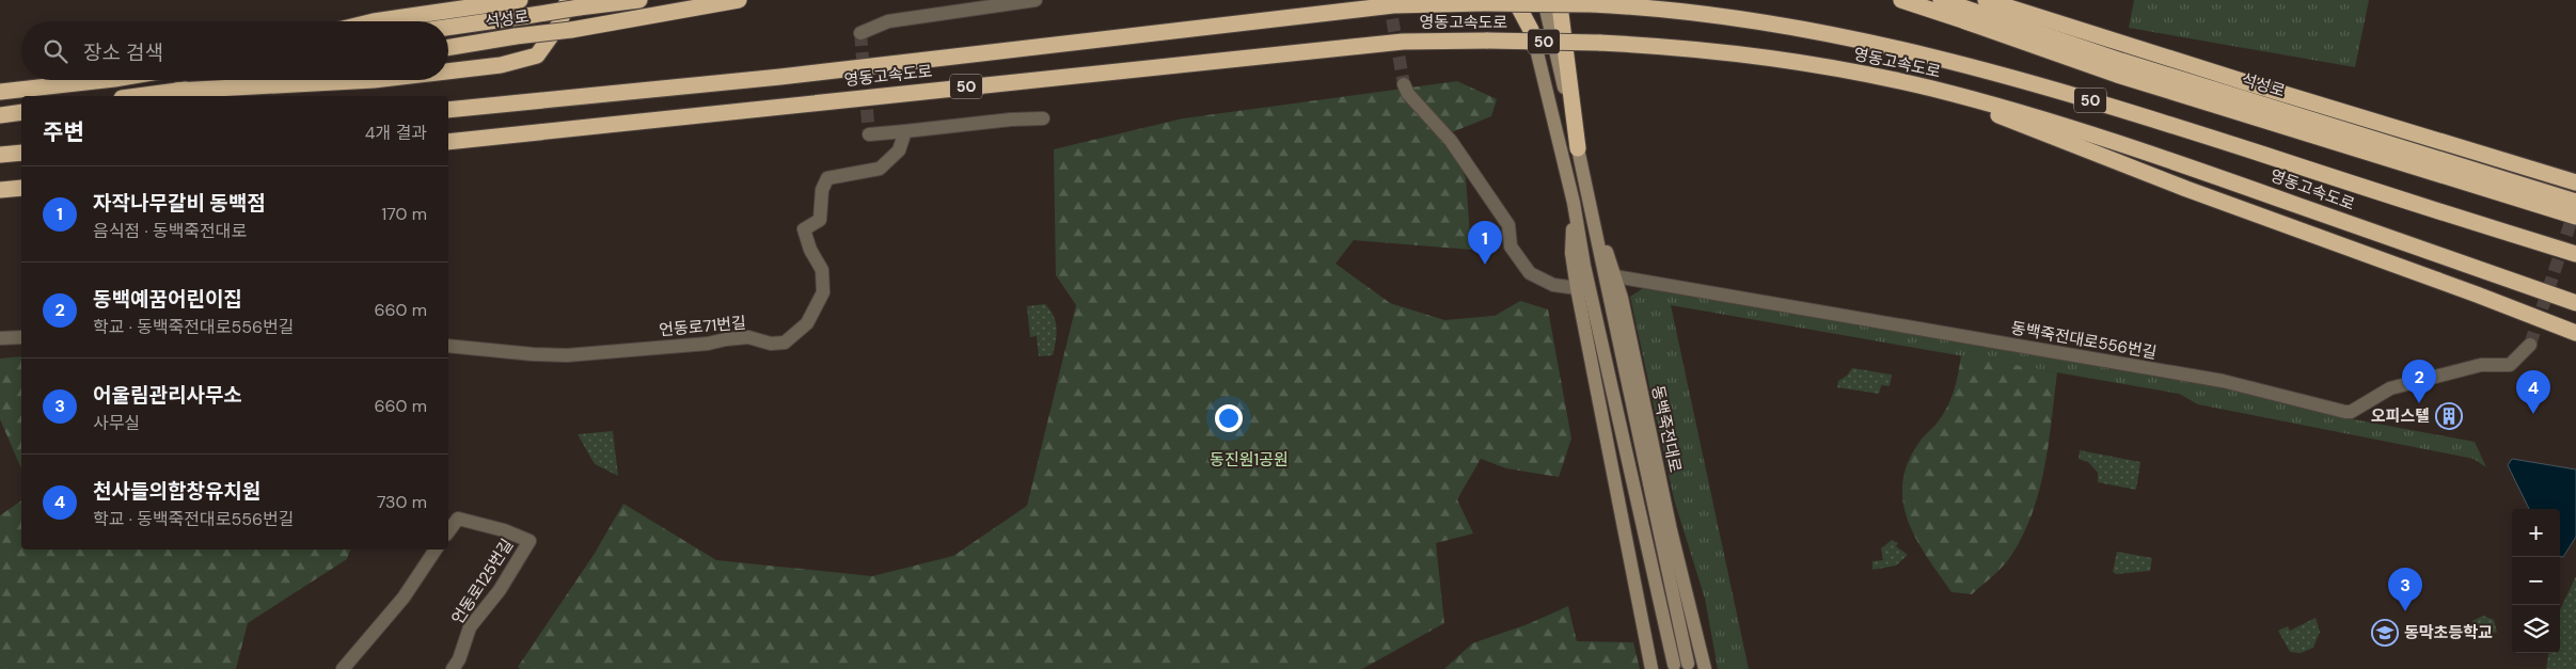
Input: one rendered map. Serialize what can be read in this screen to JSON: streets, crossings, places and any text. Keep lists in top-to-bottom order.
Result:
{
  "streets": {
    "highway": ["석성로", "영동고속도로", "50"],
    "main road": ["동백죽전대로"],
    "street": ["언동로71번길", "동백죽전대로556번길", "언동로125번길"]
  },
  "crossings": [
    ["동백죽전대로556번길", "동백죽전대로"]
  ],
  "parks": ["동진원1공원"],
  "places": {
    "building": ["오피스텔"],
    "school or university": ["동막초등학교"]
  },
  "page": {
    "search": "장소 검색",
    "heading": ["주변", "4개 결과"],
    "list": [
      {
        "mark": "1",
        "name": "자작나무갈비 동백점",
        "note": "음식점 · 동백죽전대로",
        "value": "170 m"
      },
      {
        "mark": "2",
        "name": "동백예꿈어린이집",
        "note": "학교 · 동백죽전대로556번길",
        "value": "660 m"
      },
      {
        "mark": "3",
        "name": "어울림관리사무소",
        "note": "사무실",
        "value": "660 m"
      },
      {
        "mark": "4",
        "name": "천사들의합창유치원",
        "note": "학교 · 동백죽전대로556번길",
        "value": "730 m"
      }
    ],
    "pins": [
      "1",
      "2",
      "4",
      "3"
    ],
    "map_buttons": ["+", "−"]
  }
}
